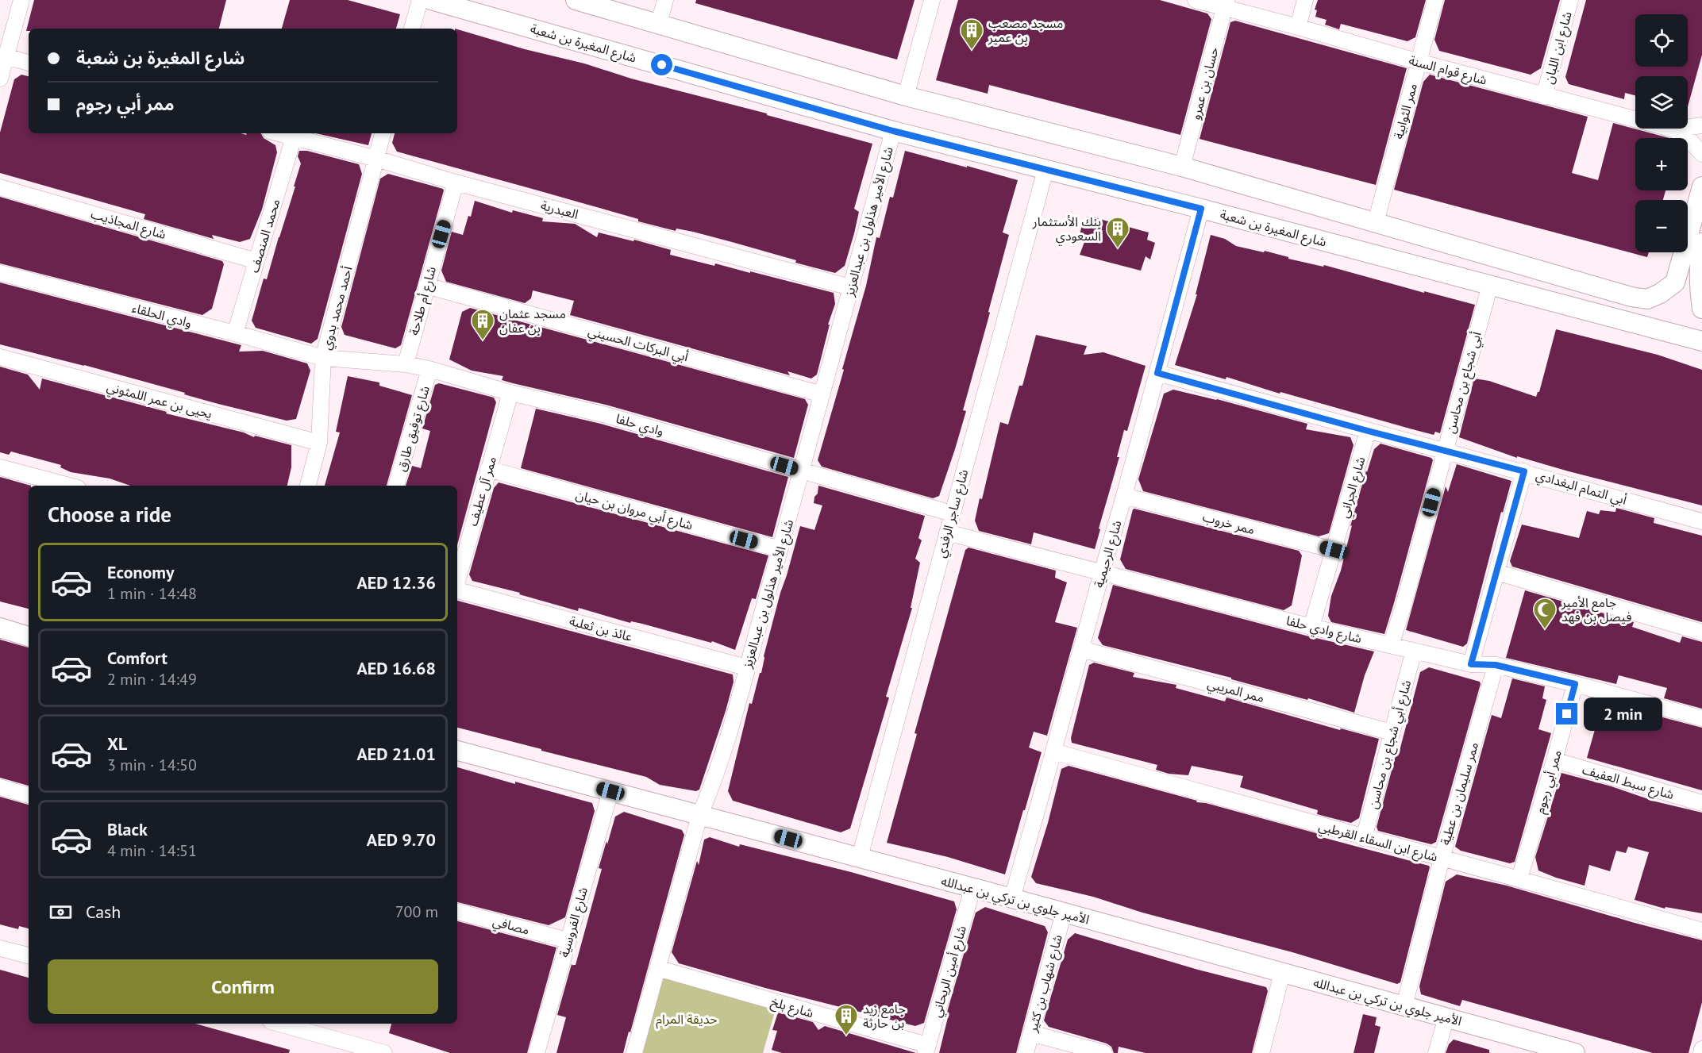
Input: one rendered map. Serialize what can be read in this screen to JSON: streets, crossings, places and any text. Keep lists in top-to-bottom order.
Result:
{
  "streets": {
    "street": [
      "شارع المغيرة بن شعبة",
      "شارع ابن اللبان",
      "شارع قوام السنة",
      "حسان بن عمرو",
      "ممر الثوابية",
      "العبدرية",
      "شارع الأمير هذلول بن عبدالعزيز",
      "شارع المجاذيب",
      "محمد المنصف",
      "شارع أم طلاحة",
      "أحمد محمد بدوي",
      "وادي الحلقاء",
      "أبي البركات الحسيني",
      "أبي شجاع بن محاسن",
      "يحيى بن عمر اللمثوني",
      "وادي حلفا",
      "شارع توفيق طارق",
      "شارع الجراني",
      "أبي التمام البغدادي",
      "ممر آل عطيف",
      "شارع أبي مروان بن حيان",
      "شارع ساجر الرفدي",
      "ممر خروب",
      "شارع الرحيمية",
      "عائذ بن ثعلبة",
      "شارع وادي حلفا",
      "ممر المريبي",
      "شارع أبي شجاع بن محاسن",
      "ممر أبي رجوم",
      "شارع سبط العفيف",
      "ممر سليمان بن عطية",
      "شارع ابن السقاء القرطبي",
      "الأمير جلوي بن تركي بن عبدالله",
      "شارع الفروسية",
      "مصافي",
      "شارع أمين الريحاني",
      "شارع شهاب بن كثير",
      "شارع بلخ"
    ]
  },
  "crossings": [
    ["شارع المغيرة بن شعبة", "شارع الأمير هذلول بن عبدالعزيز"],
    ["شارع المغيرة بن شعبة", "أبي شجاع بن محاسن"],
    ["شارع المغيرة بن شعبة", "شارع ساجر الرفدي"],
    ["شارع المغيرة بن شعبة", "شارع الرحيمية"],
    ["شارع ابن اللبان", "شارع قوام السنة"],
    ["شارع قوام السنة", "حسان بن عمرو"],
    ["شارع قوام السنة", "ممر الثوابية"],
    ["العبدرية", "شارع الأمير هذلول بن عبدالعزيز"],
    ["العبدرية", "محمد المنصف"],
    ["العبدرية", "شارع أم طلاحة"],
    ["العبدرية", "أحمد محمد بدوي"],
    ["شارع الأمير هذلول بن عبدالعزيز", "أبي البركات الحسيني"],
    ["شارع الأمير هذلول بن عبدالعزيز", "وادي حلفا"],
    ["شارع الأمير هذلول بن عبدالعزيز", "شارع أبي مروان بن حيان"],
    ["شارع الأمير هذلول بن عبدالعزيز", "عائذ بن ثعلبة"],
    ["شارع الأمير هذلول بن عبدالعزيز", "الأمير جلوي بن تركي بن عبدالله"],
    ["شارع الأمير هذلول بن عبدالعزيز", "شارع بلخ"],
    ["شارع المجاذيب", "محمد المنصف"],
    ["محمد المنصف", "وادي الحلقاء"],
    ["شارع أم طلاحة", "أبي البركات الحسيني"],
    ["شارع أم طلاحة", "وادي حلفا"],
    ["أحمد محمد بدوي", "وادي الحلقاء"],
    ["أحمد محمد بدوي", "يحيى بن عمر اللمثوني"],
    ["أحمد محمد بدوي", "وادي حلفا"],
    ["وادي الحلقاء", "وادي حلفا"],
    ["أبي شجاع بن محاسن", "أبي التمام البغدادي"],
    ["أبي شجاع بن محاسن", "شارع وادي حلفا"],
    ["وادي حلفا", "شارع توفيق طارق"],
    ["وادي حلفا", "ممر آل عطيف"],
    ["وادي حلفا", "شارع ساجر الرفدي"],
    ["شارع الجراني", "أبي التمام البغدادي"],
    ["شارع الجراني", "ممر خروب"],
    ["شارع الجراني", "شارع وادي حلفا"],
    ["أبي التمام البغدادي", "شارع الرحيمية"],
    ["ممر آل عطيف", "شارع أبي مروان بن حيان"],
    ["شارع ساجر الرفدي", "شارع وادي حلفا"],
    ["شارع ساجر الرفدي", "الأمير جلوي بن تركي بن عبدالله"],
    ["ممر خروب", "شارع الرحيمية"],
    ["شارع الرحيمية", "شارع وادي حلفا"],
    ["شارع الرحيمية", "ممر المريبي"],
    ["شارع الرحيمية", "شارع ابن السقاء القرطبي"],
    ["شارع الرحيمية", "الأمير جلوي بن تركي بن عبدالله"],
    ["شارع وادي حلفا", "شارع أبي شجاع بن محاسن"],
    ["شارع وادي حلفا", "ممر أبي رجوم"],
    ["شارع وادي حلفا", "ممر سليمان بن عطية"],
    ["ممر المريبي", "شارع أبي شجاع بن محاسن"],
    ["شارع أبي شجاع بن محاسن", "شارع ابن السقاء القرطبي"],
    ["ممر أبي رجوم", "شارع سبط العفيف"],
    ["ممر أبي رجوم", "شارع ابن السقاء القرطبي"],
    ["ممر سليمان بن عطية", "شارع ابن السقاء القرطبي"],
    ["ممر سليمان بن عطية", "الأمير جلوي بن تركي بن عبدالله"],
    ["الأمير جلوي بن تركي بن عبدالله", "شارع الفروسية"],
    ["الأمير جلوي بن تركي بن عبدالله", "شارع أمين الريحاني"],
    ["الأمير جلوي بن تركي بن عبدالله", "شارع شهاب بن كثير"],
    ["شارع الفروسية", "مصافي"],
    ["شارع أمين الريحاني", "شارع بلخ"]
  ],
  "parks": ["حديقة المرام"],
  "places": {
    "building": [
      "مسجد مصعب بن عمير",
      "بنك الأستثمار السعودي",
      "مسجد عثمان بن عفان",
      "جامع زيد بن حارثة"
    ],
    "mosque": ["جامع الأمير فيصل بن فهد"]
  },
  "page": {
    "map_buttons": ["+", "−"],
    "banner": ["شارع المغيرة بن شعبة", "ممر أبي رجوم"],
    "heading": "Choose a ride",
    "list": [
      {
        "name": "Economy",
        "note": "1 min · 14:48",
        "value": "AED 12.36"
      },
      {
        "name": "Comfort",
        "note": "2 min · 14:49",
        "value": "AED 16.68"
      },
      {
        "name": "XL",
        "note": "3 min · 14:50",
        "value": "AED 21.01"
      },
      {
        "name": "Black",
        "note": "4 min · 14:51",
        "value": "AED 9.70"
      }
    ],
    "bubble": "2 min",
    "pay": ["Cash", "700 m"],
    "buttons": "Confirm"
  }
}
